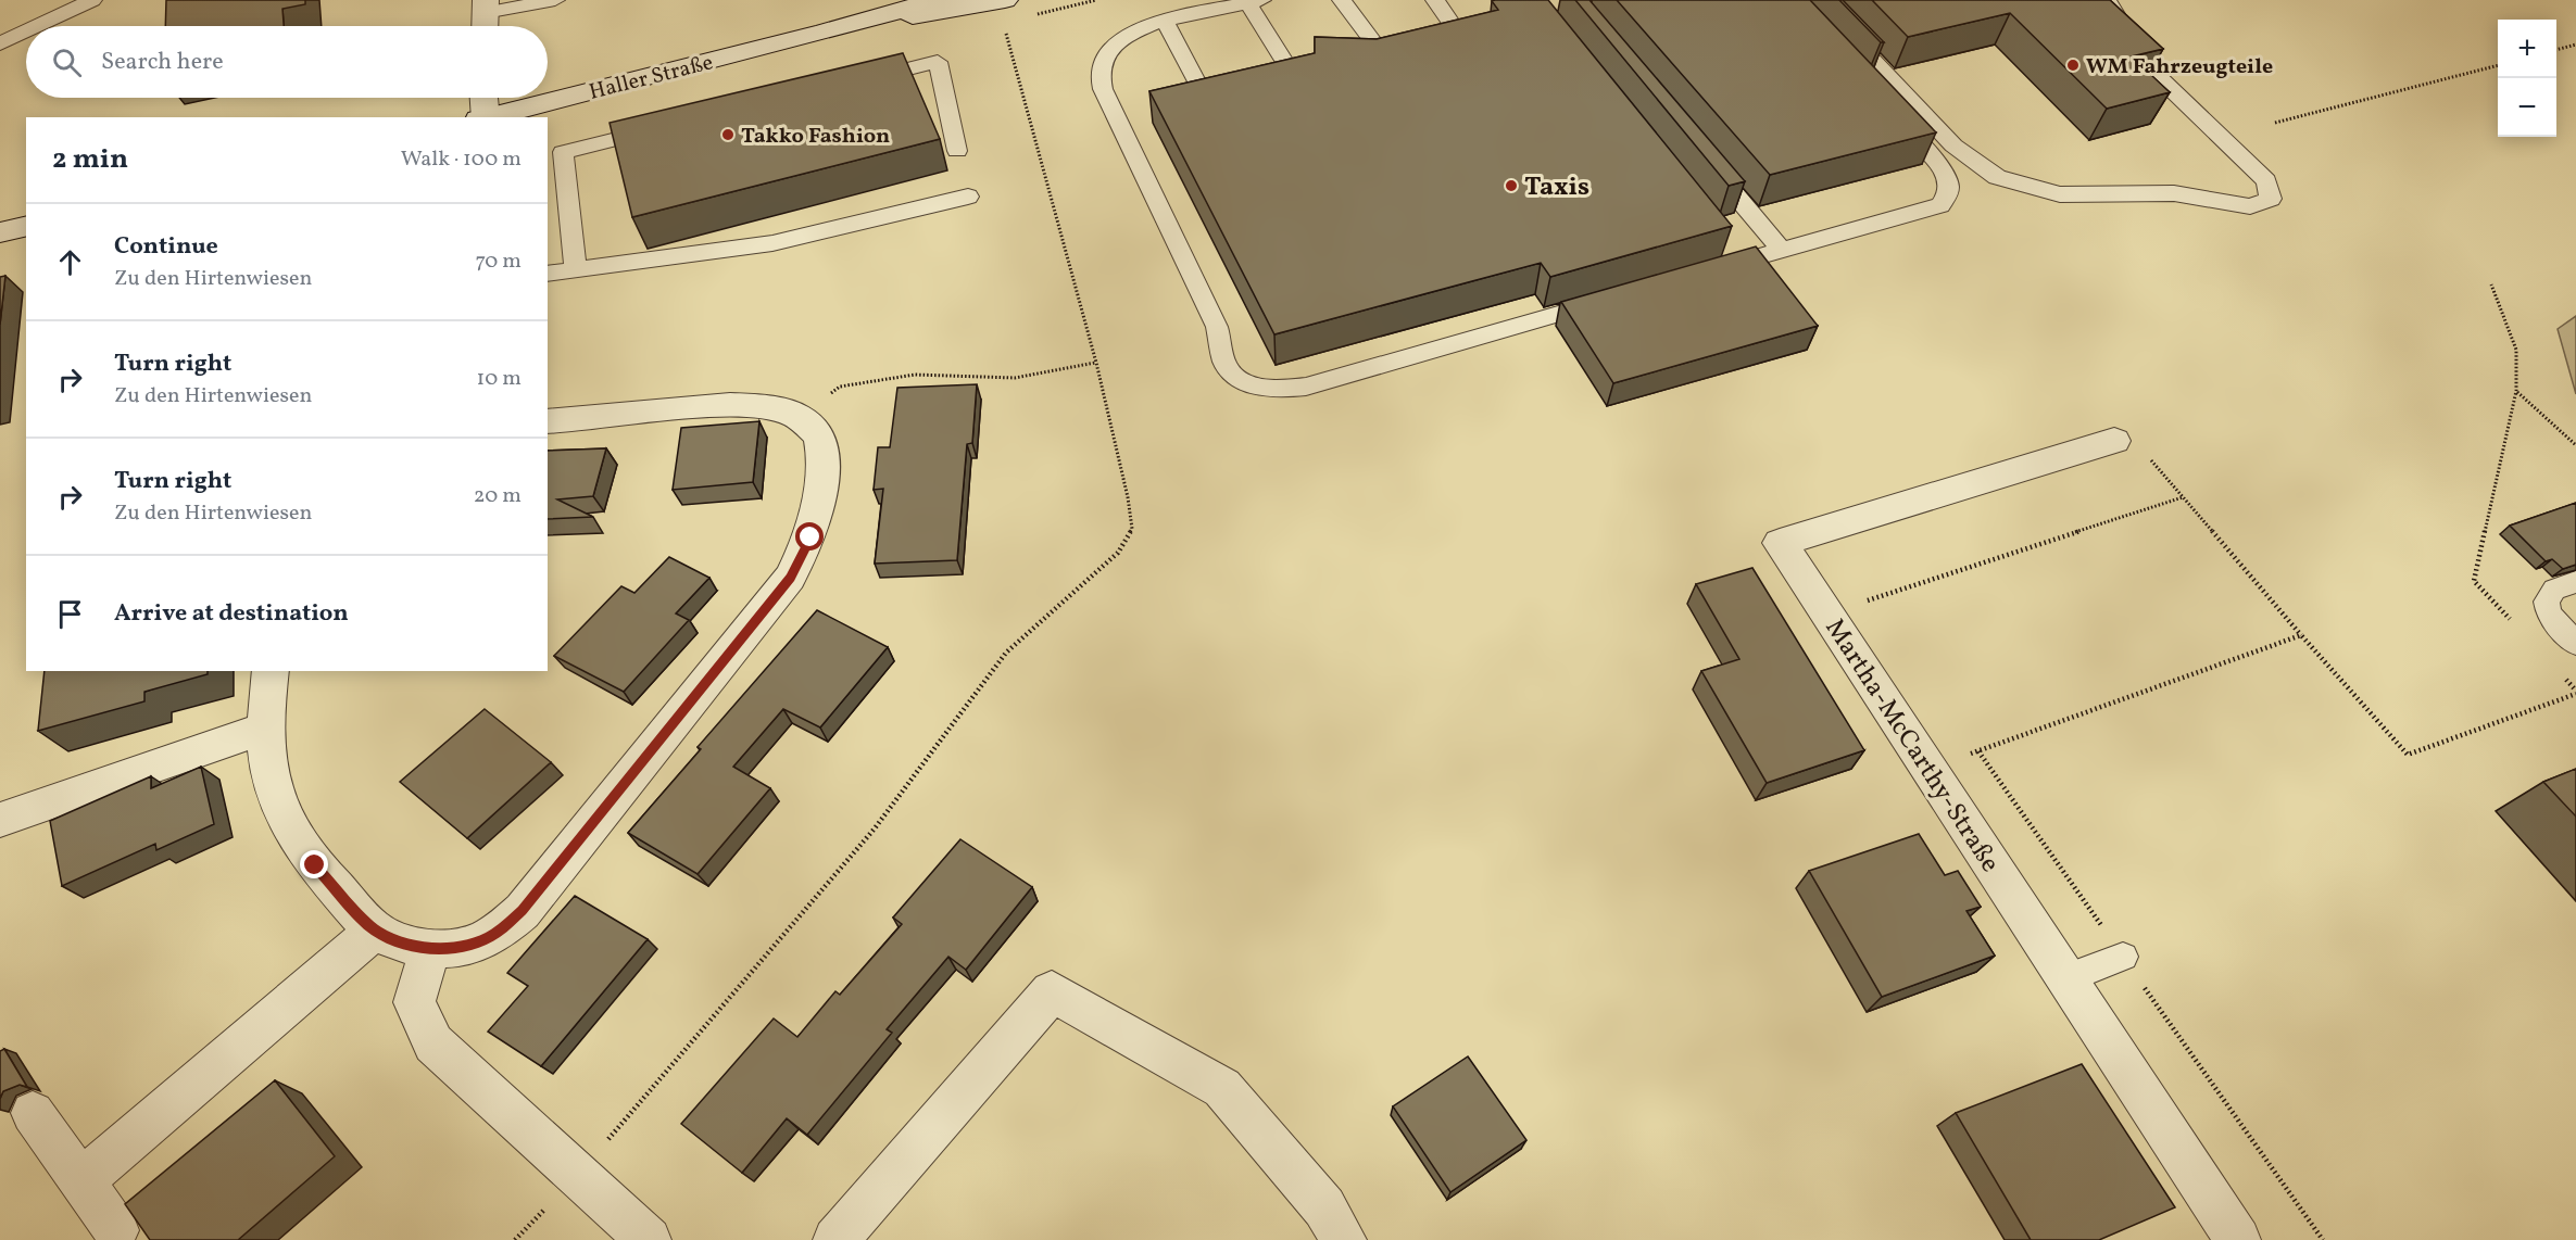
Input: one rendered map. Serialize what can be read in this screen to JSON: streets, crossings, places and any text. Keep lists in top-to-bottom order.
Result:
{
  "streets": {
    "street": ["Haller Straße", "Martha-McCarthy-Straße"]
  },
  "places": ["WM Fahrzeugteile", "Takko Fashion", "Taxis"],
  "page": {
    "map_buttons": ["+", "−"],
    "search": "Search here",
    "heading": ["2 min", "Walk · 100 m"],
    "list": [
      ["Continue", "Zu den Hirtenwiesen", "70 m"],
      ["Turn right", "Zu den Hirtenwiesen", "10 m"],
      ["Turn right", "Zu den Hirtenwiesen", "20 m"],
      "Arrive at destination"
    ]
  }
}
